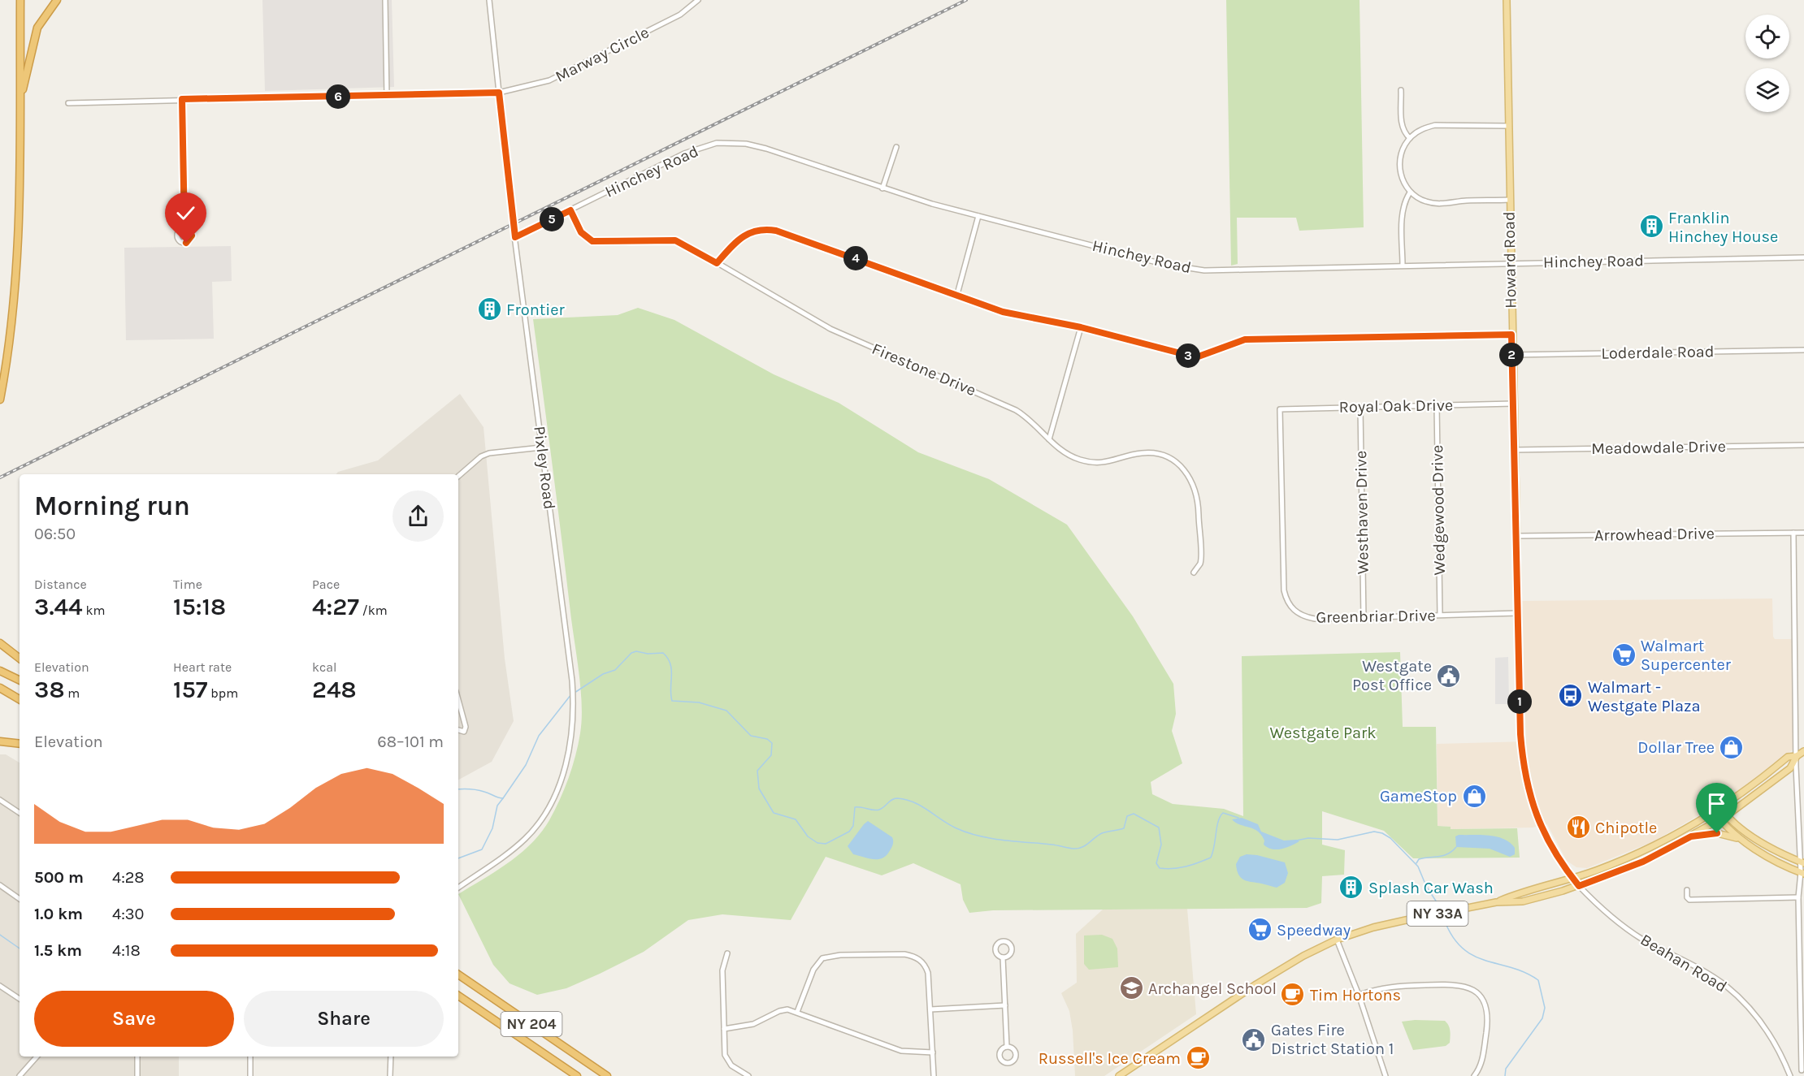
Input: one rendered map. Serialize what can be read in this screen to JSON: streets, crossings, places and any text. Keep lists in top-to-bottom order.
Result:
{
  "streets": {
    "highway": ["NY 204"],
    "main road": ["Howard Road", "NY 33A"],
    "street": [
      "Marway Circle",
      "Hinchey Road",
      "Loderdale Road",
      "Firestone Drive",
      "Royal Oak Drive",
      "Meadowdale Drive",
      "Pixley Road",
      "Wedgewood Drive",
      "Westhaven Drive",
      "Arrowhead Drive",
      "Greenbriar Drive",
      "Beahan Road"
    ]
  },
  "crossings": [
    ["Marway Circle", "Pixley Road"],
    ["Hinchey Road", "Howard Road"],
    ["Hinchey Road", "Firestone Drive"],
    ["Hinchey Road", "Pixley Road"],
    ["Howard Road", "Loderdale Road"],
    ["Howard Road", "Royal Oak Drive"],
    ["Howard Road", "Meadowdale Drive"],
    ["Howard Road", "Arrowhead Drive"],
    ["Howard Road", "Greenbriar Drive"],
    ["Howard Road", "NY 33A"],
    ["Howard Road", "Beahan Road"],
    ["Royal Oak Drive", "Wedgewood Drive"],
    ["Royal Oak Drive", "Westhaven Drive"],
    ["Royal Oak Drive", "Greenbriar Drive"],
    ["Wedgewood Drive", "Greenbriar Drive"],
    ["Westhaven Drive", "Greenbriar Drive"],
    ["NY 33A", "Beahan Road"]
  ],
  "parks": ["Westgate Park"],
  "places": {
    "building": ["Franklin Hinchey House", "Frontier", "Splash Car Wash"],
    "supermarket": ["Walmart Supercenter", "Speedway"],
    "public building": ["Westgate Post Office", "Gates Fire District Station 1"],
    "bus stop": ["Walmart - Westgate Plaza"],
    "shop": ["Dollar Tree", "GameStop"],
    "restaurant": ["Chipotle"],
    "school or university": ["Archangel School"],
    "cafe": ["Tim Hortons", "Russell's Ice Cream"]
  },
  "page": {
    "pins": [
      "6",
      "5",
      "4",
      "2",
      "3",
      "1"
    ],
    "heading": ["Morning run", "06:50"],
    "stats": [
      ["Distance", "3.44 km"],
      ["Time", "15:18"],
      ["Pace", "4:27 /km"],
      ["Elevation", "38 m"],
      ["Heart rate", "157 bpm"],
      ["kcal", "248"]
    ],
    "chart": ["Elevation", "68–101 m"],
    "list": [
      {
        "name": "500 m",
        "note": "4:28"
      },
      {
        "name": "1.0 km",
        "note": "4:30"
      },
      {
        "name": "1.5 km",
        "note": "4:18"
      }
    ],
    "buttons": ["Save", "Share"]
  }
}
